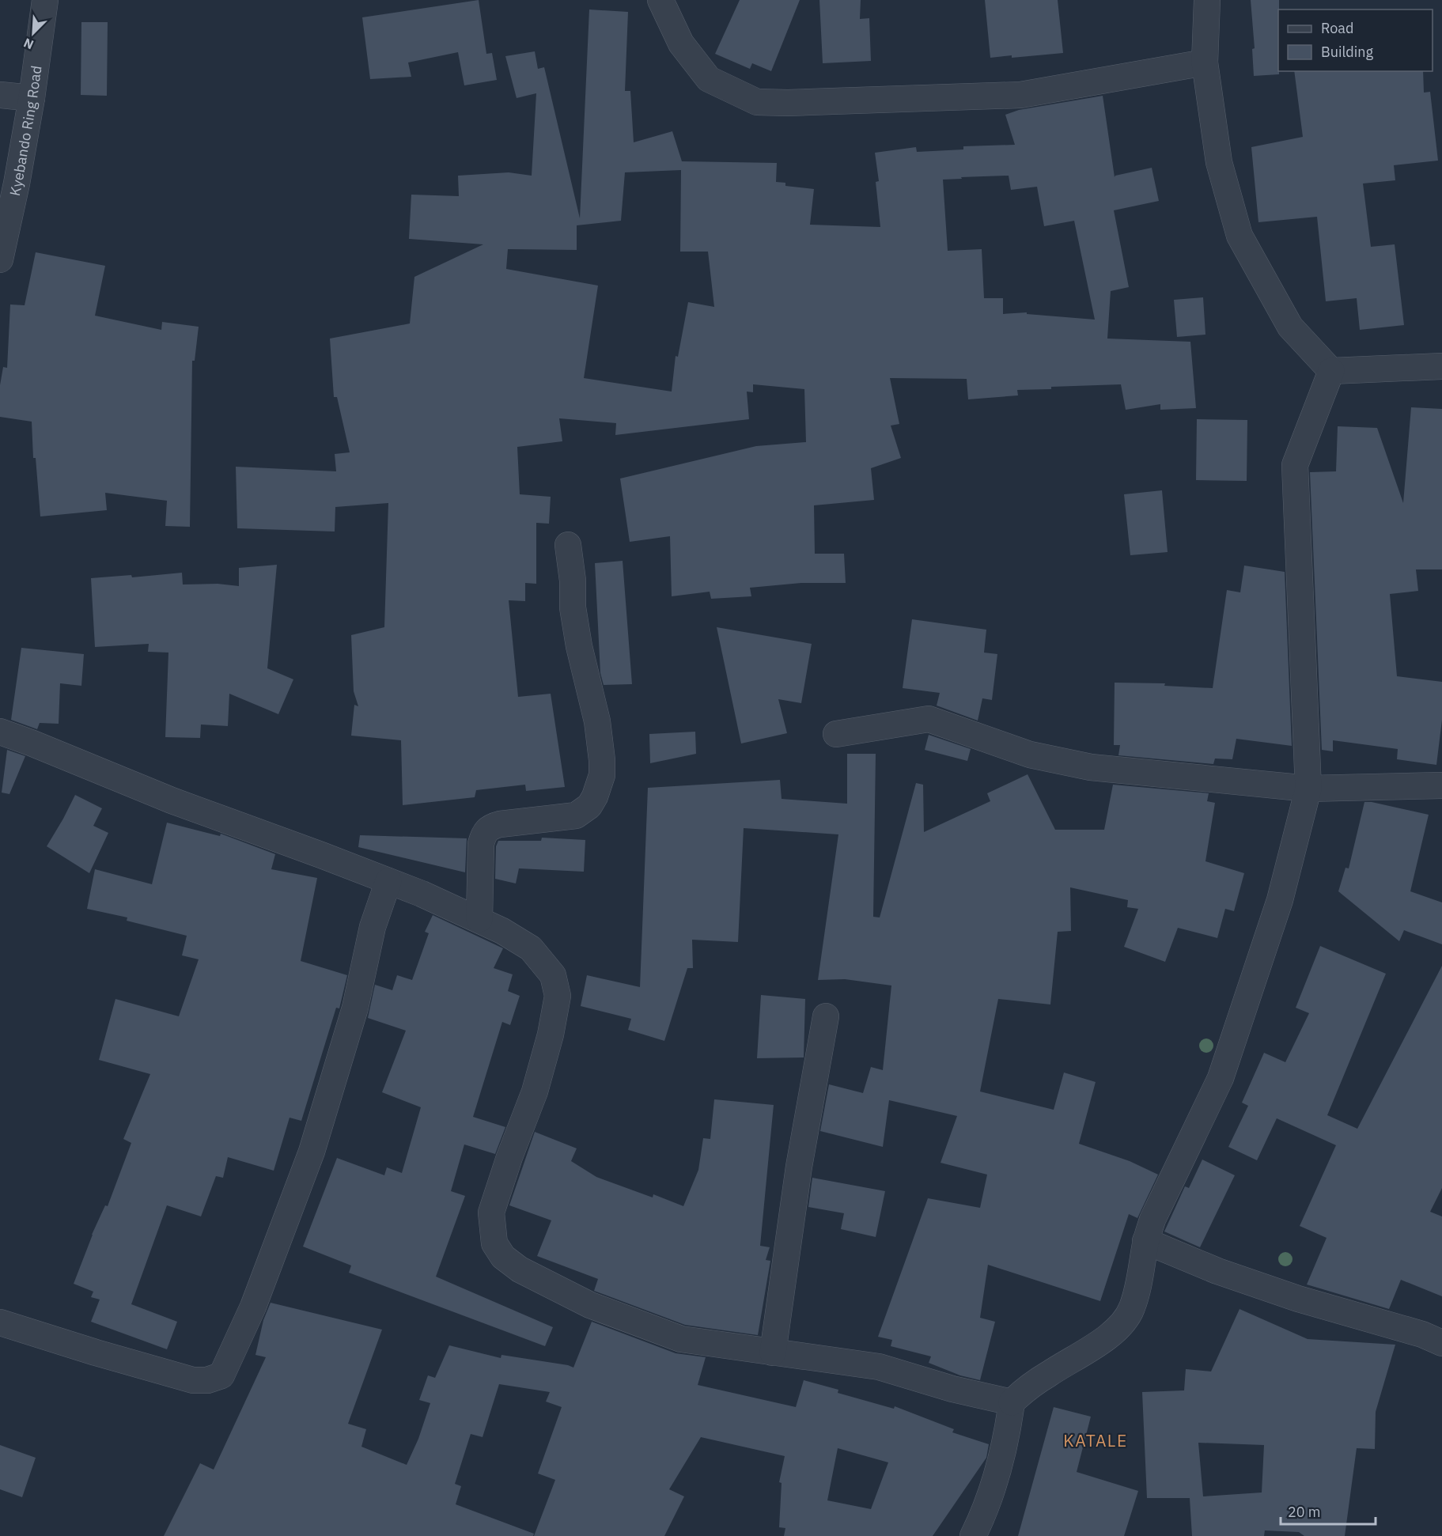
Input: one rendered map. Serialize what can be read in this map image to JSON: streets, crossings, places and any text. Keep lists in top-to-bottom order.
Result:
{
  "streets": {
    "street": ["Kyebando Ring Road"]
  },
  "districts": ["KATALE"],
  "legend": ["Road", "Building"],
  "scale_bar": "20 m",
  "north": "bottom left"
}
